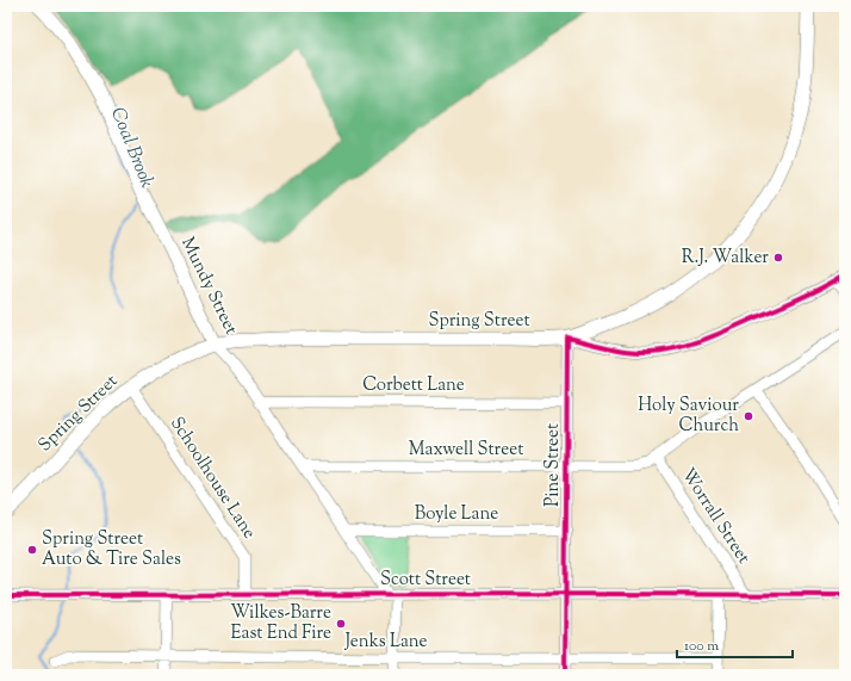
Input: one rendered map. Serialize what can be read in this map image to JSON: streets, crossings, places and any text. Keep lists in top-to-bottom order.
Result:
{
  "streets": {
    "main road": ["Mundy Street", "Spring Street"],
    "street": [
      "Corbett Lane",
      "Maxwell Street",
      "Pine Street",
      "Schoolhouse Lane",
      "Boyle Lane",
      "Worrall Street",
      "Scott Street",
      "Jenks Lane"
    ]
  },
  "crossings": [
    ["Mundy Street", "Spring Street"],
    ["Mundy Street", "Corbett Lane"],
    ["Mundy Street", "Maxwell Street"],
    ["Mundy Street", "Boyle Lane"],
    ["Mundy Street", "Scott Street"],
    ["Spring Street", "Pine Street"],
    ["Spring Street", "Schoolhouse Lane"],
    ["Corbett Lane", "Pine Street"],
    ["Maxwell Street", "Pine Street"],
    ["Maxwell Street", "Worrall Street"],
    ["Pine Street", "Boyle Lane"],
    ["Pine Street", "Scott Street"],
    ["Pine Street", "Jenks Lane"],
    ["Schoolhouse Lane", "Scott Street"],
    ["Worrall Street", "Scott Street"]
  ],
  "water": ["Coal Brook"],
  "places": [
    "R.J. Walker",
    "Holy Saviour Church",
    "Spring Street Auto & Tire Sales",
    "Wilkes-Barre East End Fire"
  ],
  "scale_bar": "100 m"
}
